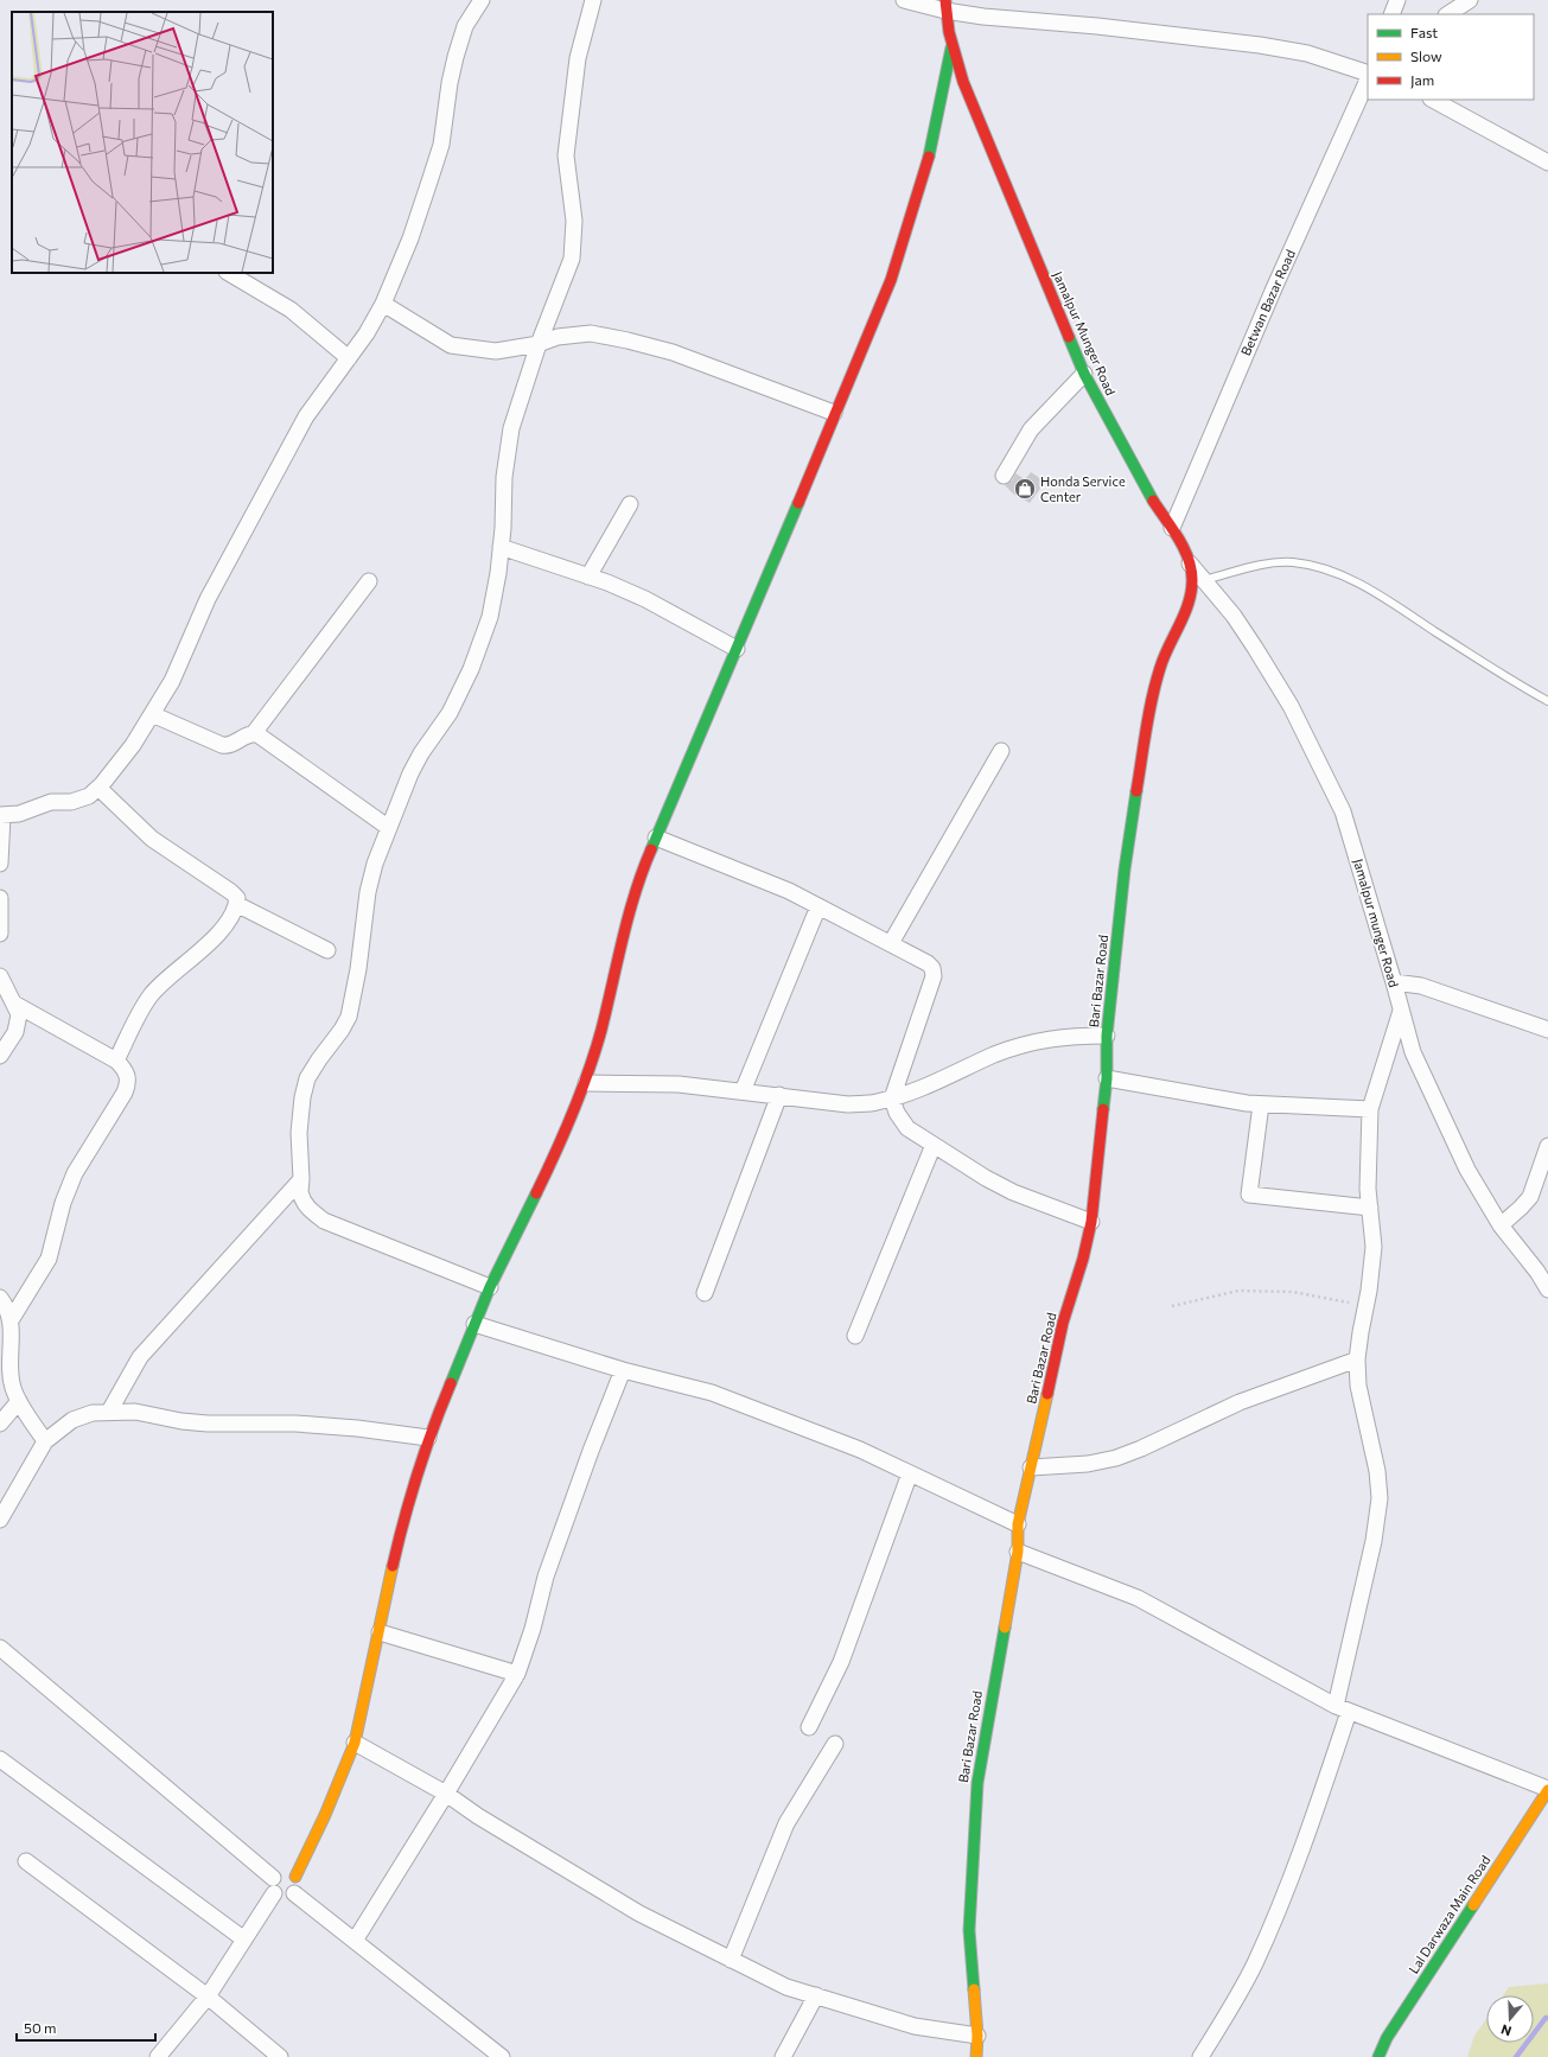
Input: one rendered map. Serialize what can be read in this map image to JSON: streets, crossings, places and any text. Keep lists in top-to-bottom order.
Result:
{
  "streets": {
    "street": [
      "Betwan Bazar Road",
      "Jamalpur Munger Road",
      "Jamalpur munger Road",
      "Bari Bazar Road",
      "Lal Darwaza Main Road"
    ]
  },
  "crossings": [
    ["Betwan Bazar Road", "Jamalpur Munger Road"],
    ["Jamalpur Munger Road", "Jamalpur munger Road"],
    ["Jamalpur Munger Road", "Bari Bazar Road"]
  ],
  "places": {
    "shop": ["Honda Service Center"]
  },
  "legend": ["Fast", "Slow", "Jam"],
  "scale_bar": "50 m",
  "north": "bottom"
}
